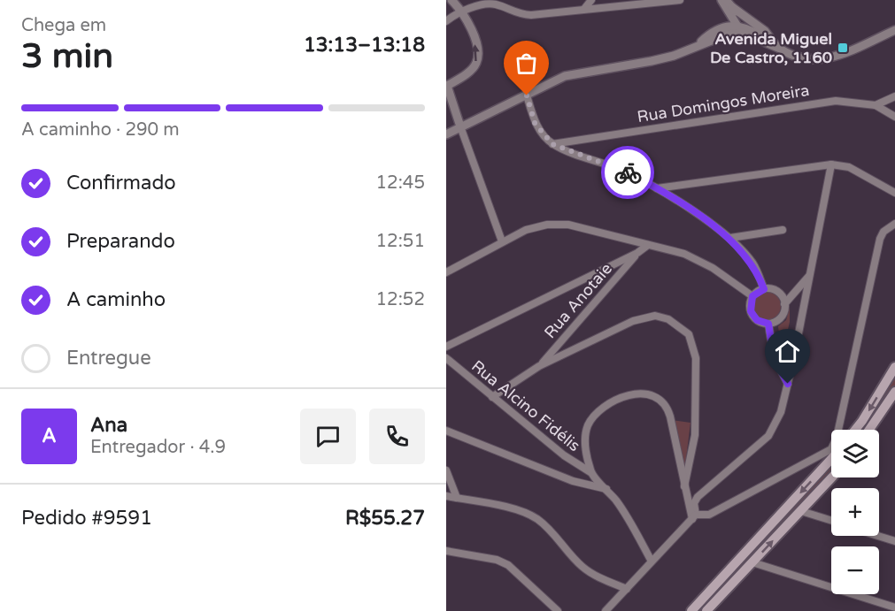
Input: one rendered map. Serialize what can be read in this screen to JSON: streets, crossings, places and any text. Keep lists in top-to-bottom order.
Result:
{
  "streets": {
    "street": ["Rua Domingos Moreira", "Rua Anotaie", "Rua Alcino Fidélis"]
  },
  "places": {
    "transit": ["Avenida Miguel De Castro, 1160"]
  },
  "page": {
    "heading": ["3 min", "Chega em", "13:13–13:18"],
    "panel": [
      "Ana",
      "Entregador · 4.9",
      "Pedido #9591",
      "R$55.27"
    ],
    "bar": "A caminho · 290 m",
    "list": [
      ["Confirmado", "12:45"],
      ["Preparando", "12:51"],
      ["A caminho", "12:52"],
      "Entregue"
    ],
    "round": "A",
    "map_buttons": ["+", "−"]
  }
}
